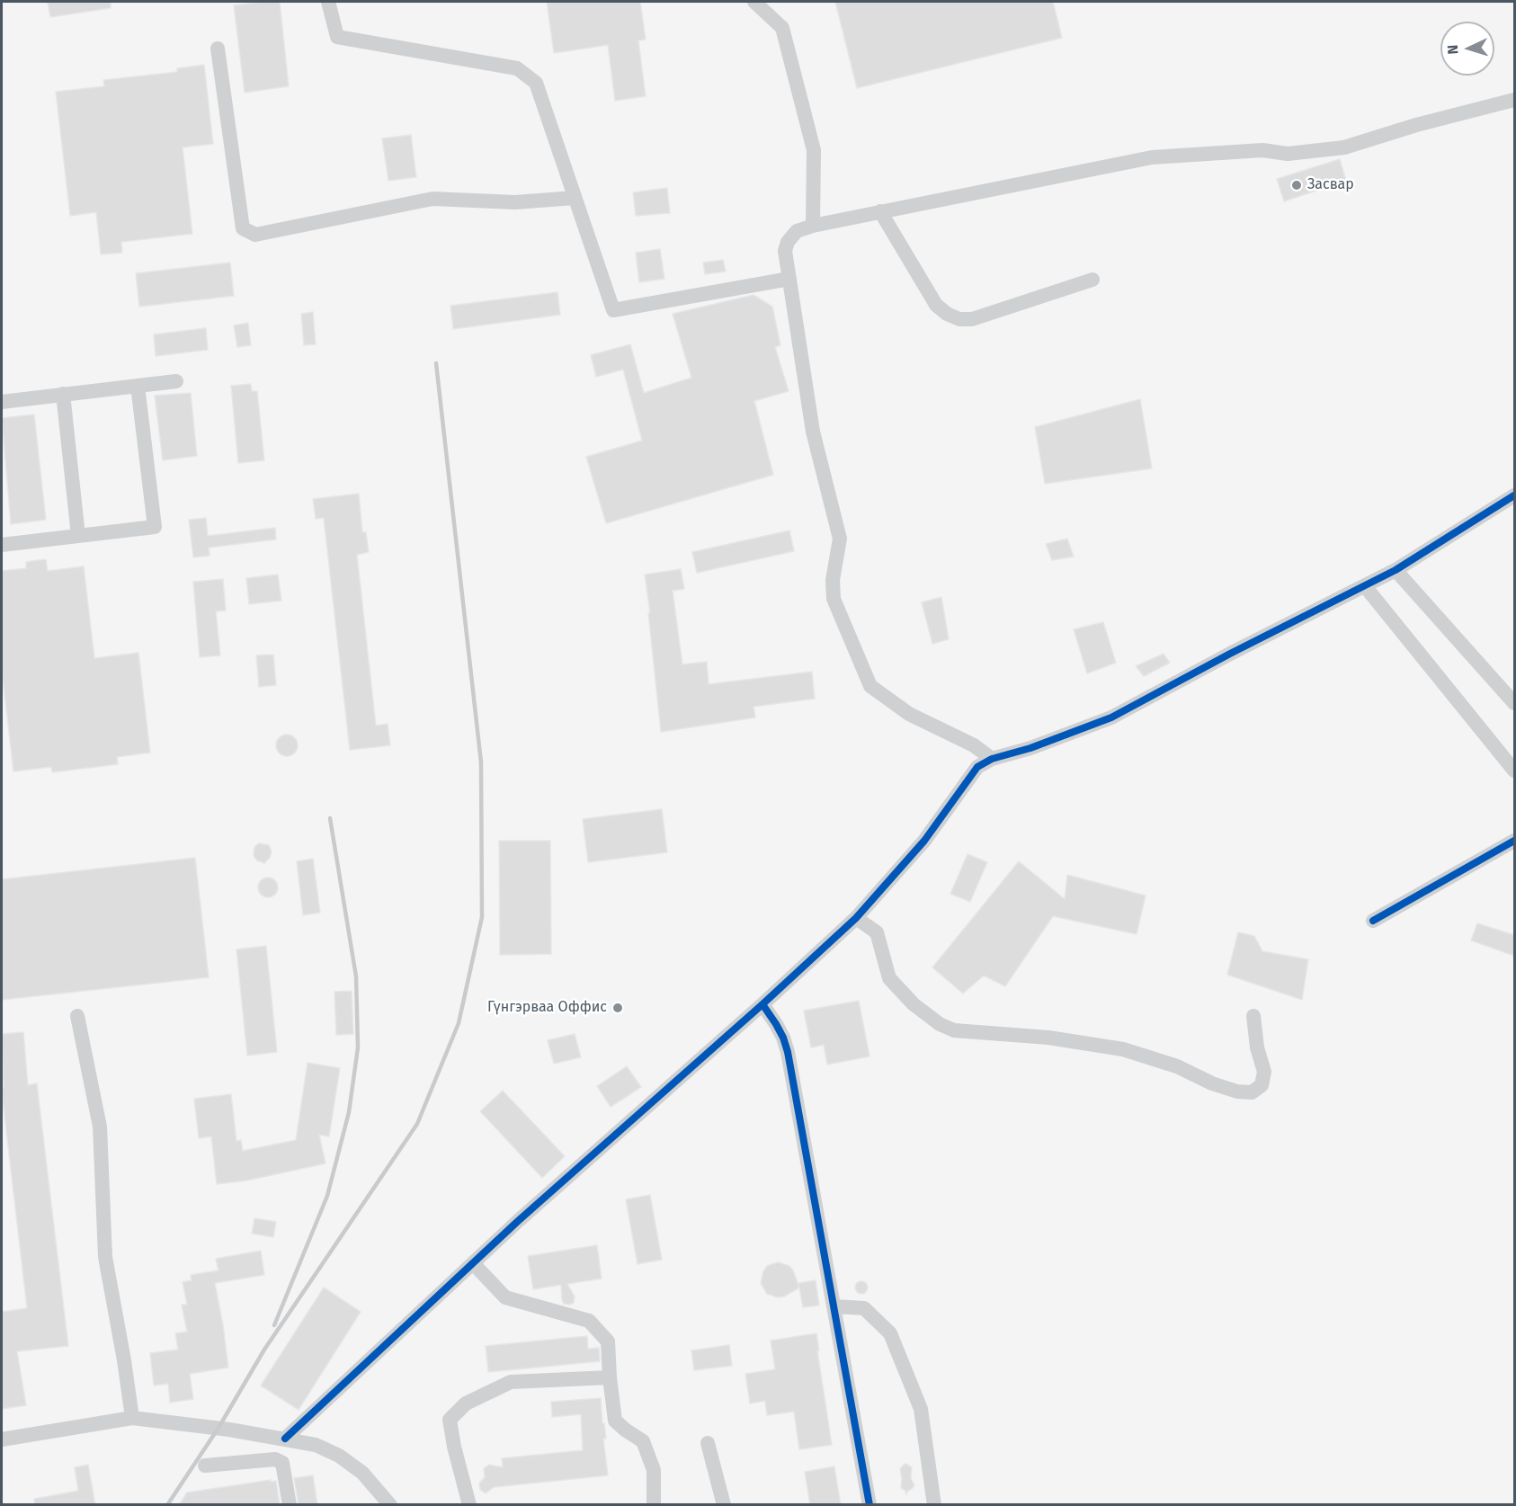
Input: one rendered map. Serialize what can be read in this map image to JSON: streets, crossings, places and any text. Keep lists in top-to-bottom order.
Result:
{
  "places": ["Засвар", "Гүнгэрваа Оффис"],
  "north": "left"
}
